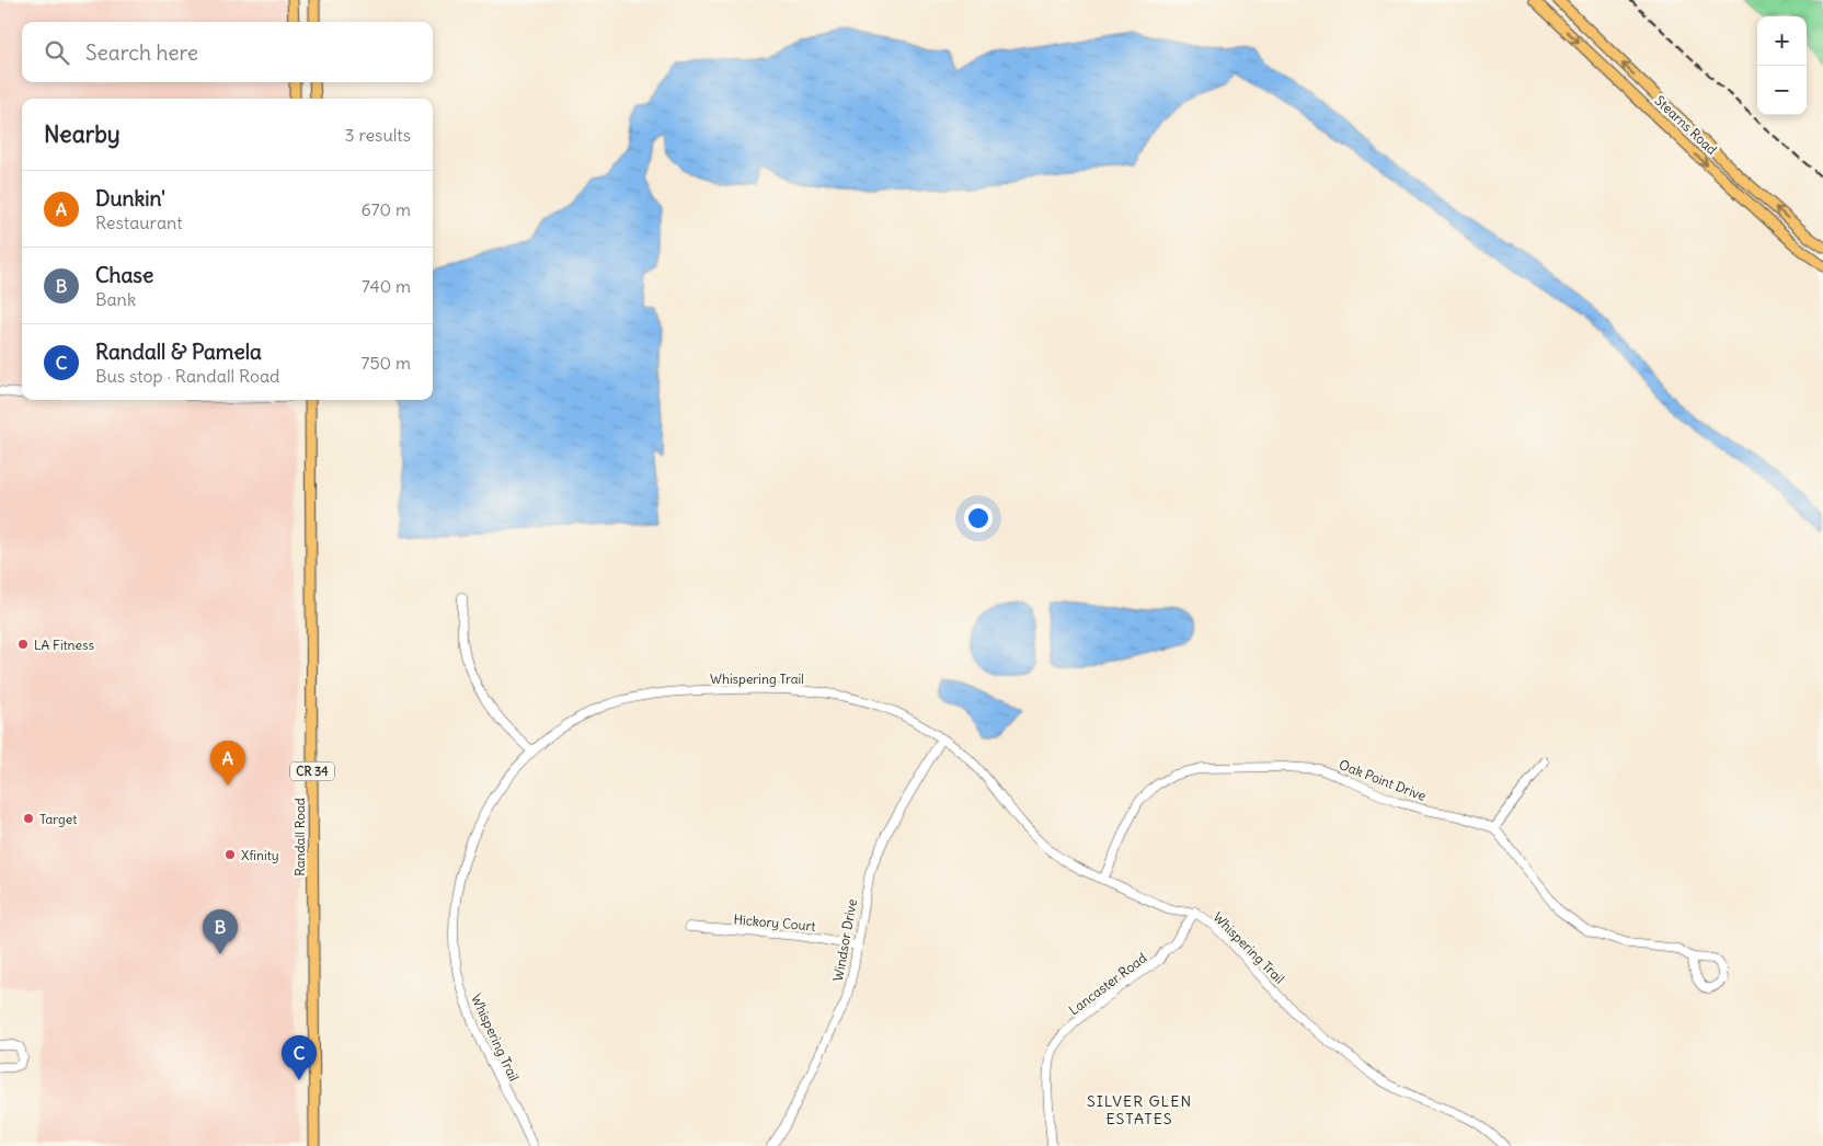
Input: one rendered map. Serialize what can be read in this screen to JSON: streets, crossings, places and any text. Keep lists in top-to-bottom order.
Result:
{
  "streets": {
    "main road": ["Stearns Road", "CR 34", "Randall Road"],
    "street": [
      "Whispering Trail",
      "Oak Point Drive",
      "Hickory Court",
      "Windsor Drive",
      "Lancaster Road"
    ]
  },
  "crossings": [
    ["Whispering Trail", "Oak Point Drive"],
    ["Whispering Trail", "Windsor Drive"],
    ["Whispering Trail", "Lancaster Road"],
    ["Hickory Court", "Windsor Drive"]
  ],
  "districts": ["SILVER GLEN ESTATES"],
  "places": ["LA Fitness", "Target", "Xfinity"],
  "page": {
    "map_buttons": ["+", "−"],
    "search": "Search here",
    "heading": ["Nearby", "3 results"],
    "list": [
      {
        "mark": "A",
        "name": "Dunkin'",
        "note": "Restaurant",
        "value": "670 m"
      },
      {
        "mark": "B",
        "name": "Chase",
        "note": "Bank",
        "value": "740 m"
      },
      {
        "mark": "C",
        "name": "Randall & Pamela",
        "note": "Bus stop · Randall Road",
        "value": "750 m"
      }
    ],
    "pins": ["A", "B", "C"]
  }
}
